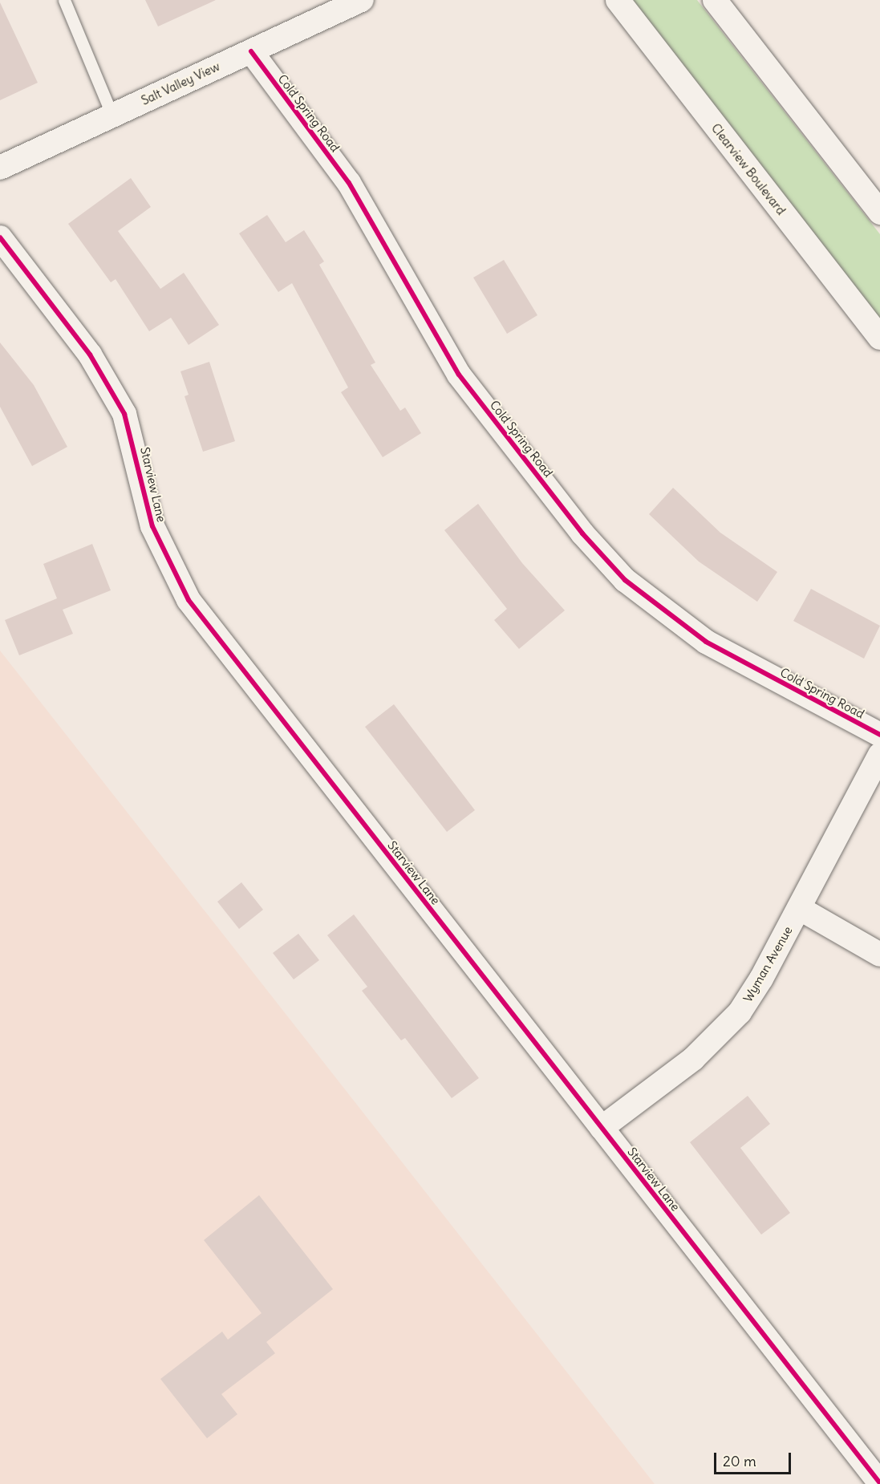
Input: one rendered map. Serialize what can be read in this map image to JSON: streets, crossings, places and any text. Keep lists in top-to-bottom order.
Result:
{
  "streets": {
    "street": [
      "Salt Valley View",
      "Cold Spring Road",
      "Clearview Boulevard",
      "Starview Lane",
      "Wyman Avenue"
    ]
  },
  "crossings": [
    ["Salt Valley View", "Cold Spring Road"],
    ["Starview Lane", "Wyman Avenue"]
  ],
  "scale_bar": "20 m"
}
